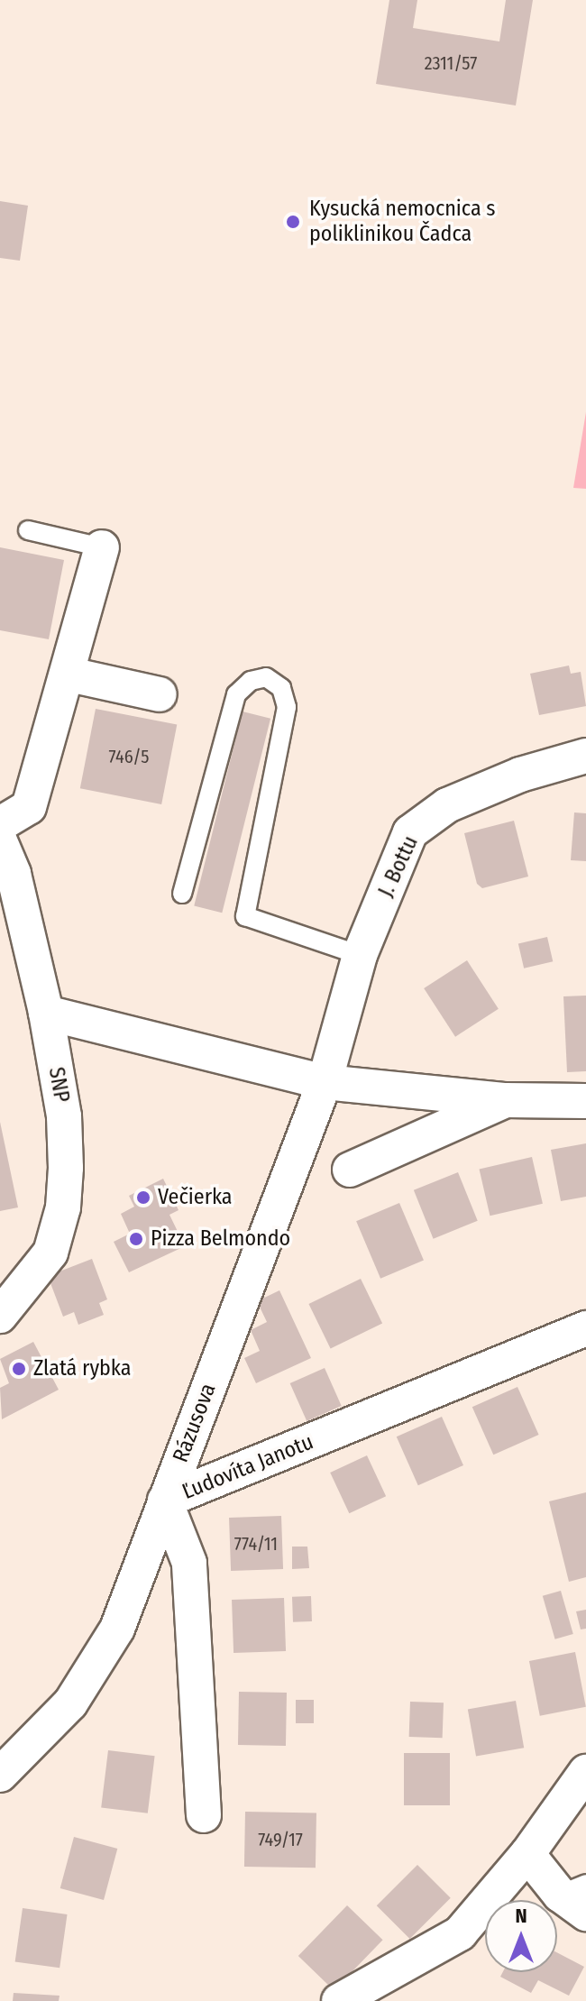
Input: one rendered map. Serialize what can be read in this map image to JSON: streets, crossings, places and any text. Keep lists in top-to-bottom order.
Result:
{
  "streets": {
    "street": [
      "J. Bottu",
      "SNP",
      "Rázusova",
      "Ľudovíta Janotu"
    ]
  },
  "crossings": [
    ["J. Bottu", "Rázusova"],
    ["Rázusova", "Ľudovíta Janotu"]
  ],
  "places": [
    "Kysucká nemocnica s poliklinikou Čadca",
    "Večierka",
    "Pizza Belmondo",
    "Zlatá rybka"
  ],
  "house_numbers": [
    "2311/57",
    "746/5",
    "774/11",
    "749/17"
  ],
  "north": "top"
}
